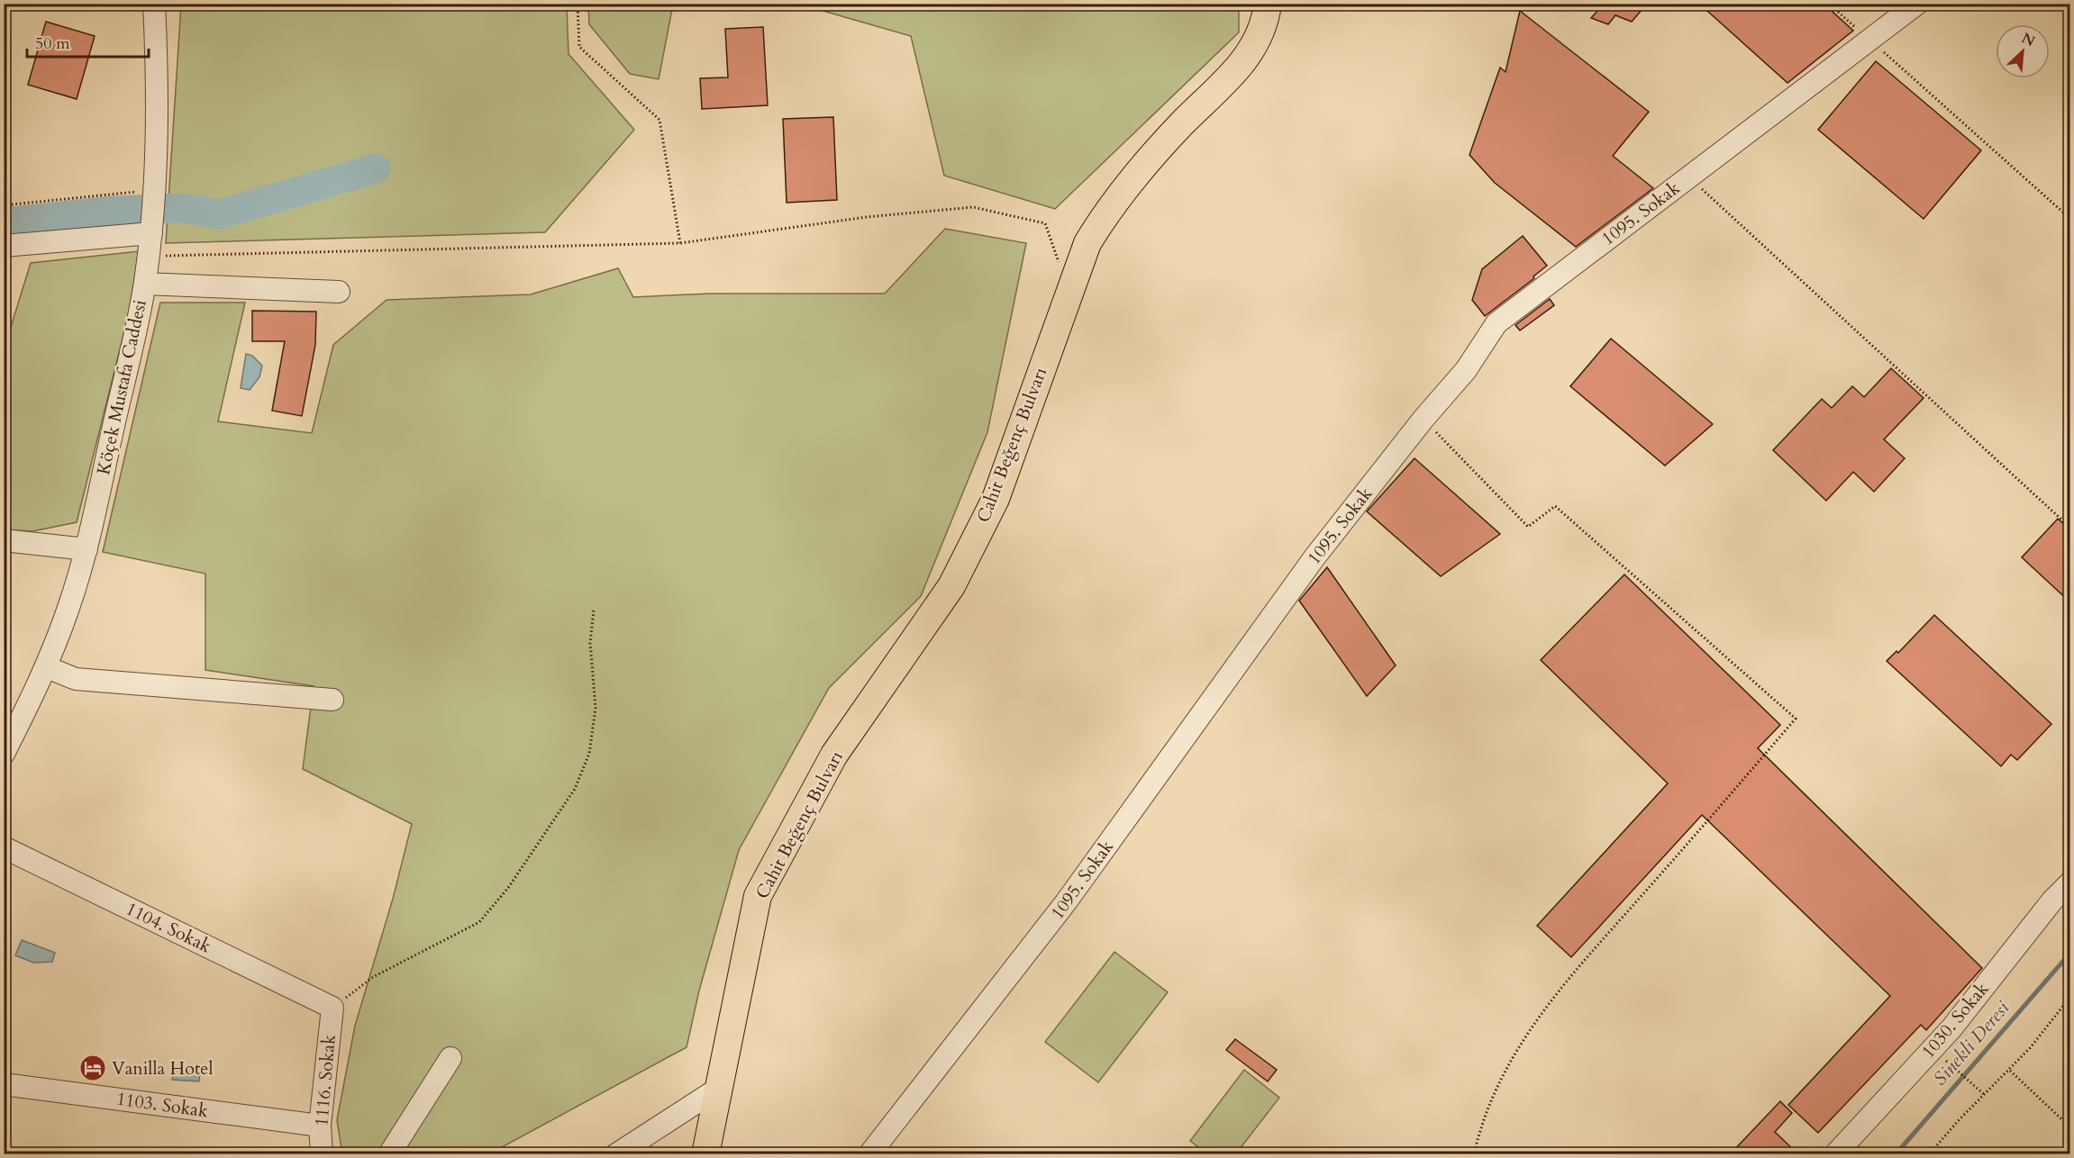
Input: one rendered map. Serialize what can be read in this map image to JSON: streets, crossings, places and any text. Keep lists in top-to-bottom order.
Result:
{
  "streets": {
    "main road": ["Cahit Beğenç Bulvarı"],
    "street": [
      "1095. Sokak",
      "Köçek Mustafa Caddesi",
      "1104. Sokak",
      "1030. Sokak",
      "1116. Sokak",
      "1103. Sokak"
    ]
  },
  "crossings": [
    ["1104. Sokak", "1116. Sokak"],
    ["1116. Sokak", "1103. Sokak"]
  ],
  "water": ["Sinekli Deresi"],
  "places": {
    "hotel": ["Vanilla Hotel"]
  },
  "scale_bar": "50 m",
  "north": "top right"
}
